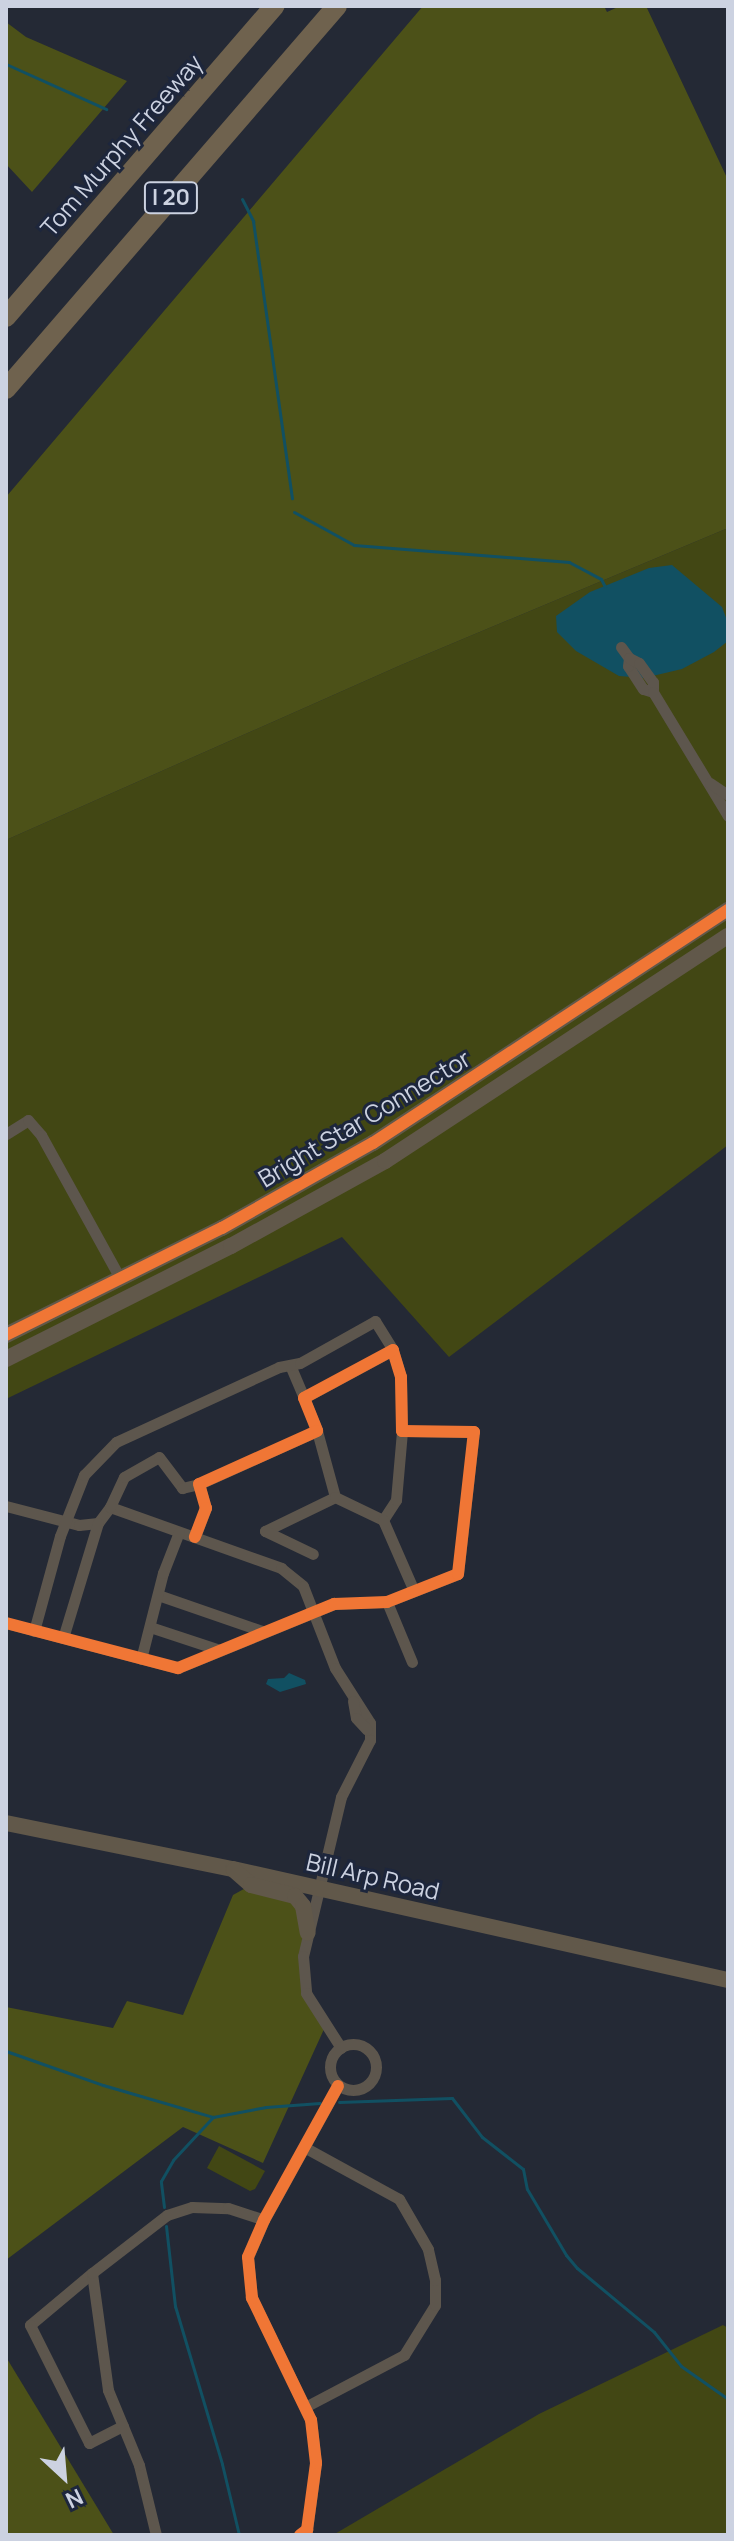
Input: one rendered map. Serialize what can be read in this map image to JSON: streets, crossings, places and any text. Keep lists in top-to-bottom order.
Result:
{
  "streets": {
    "highway": ["Tom Murphy Freeway", "I 20"],
    "street": ["Bright Star Connector", "Bill Arp Road"]
  },
  "north": "bottom right"
}
